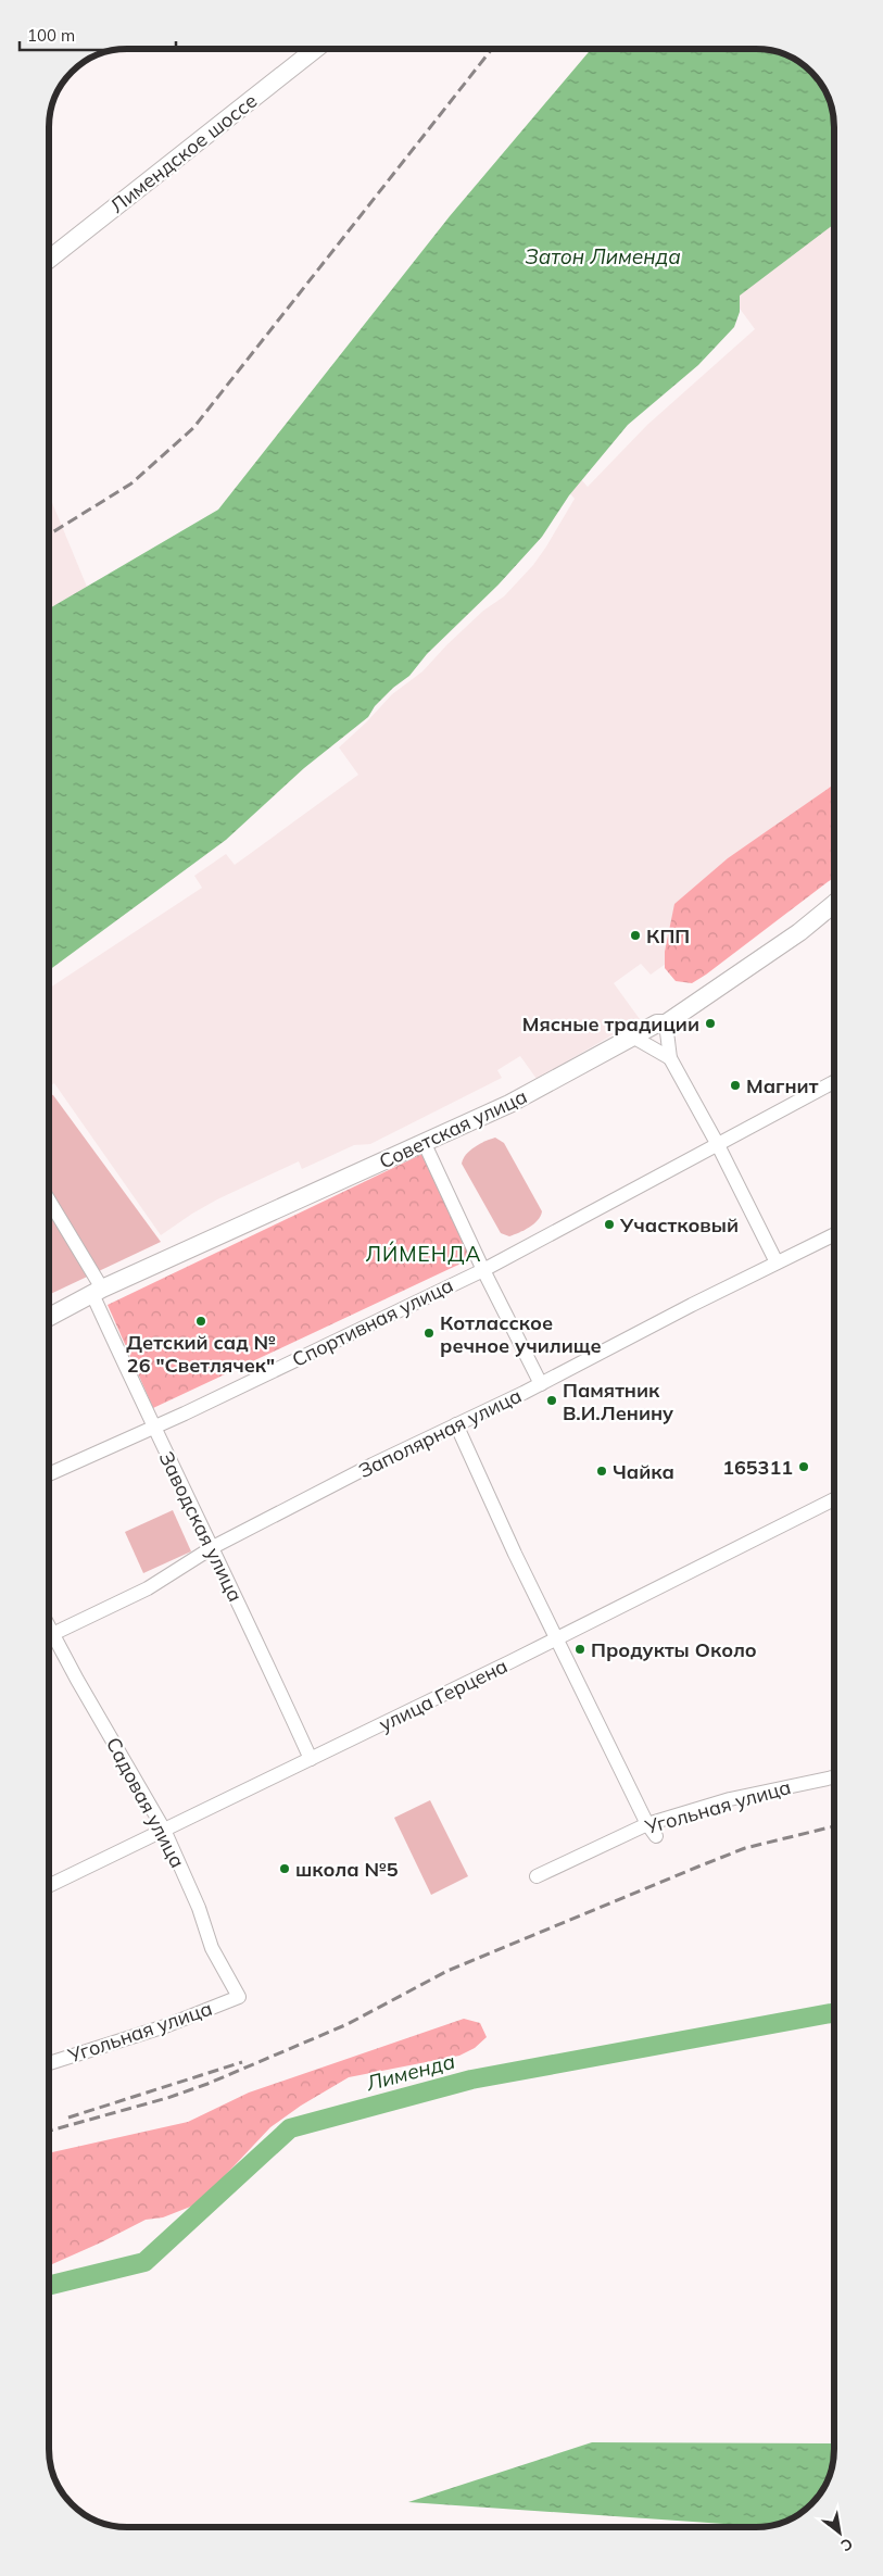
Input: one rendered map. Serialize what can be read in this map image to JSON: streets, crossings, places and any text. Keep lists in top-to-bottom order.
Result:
{
  "streets": {
    "main road": ["Лимендское шоссе", "Советская улица"],
    "street": [
      "Спортивная улица",
      "Заполярная улица",
      "Заводская улица",
      "улица Герцена",
      "Садовая улица",
      "Угольная улица"
    ]
  },
  "crossings": [
    ["Советская улица", "Заводская улица"],
    ["Спортивная улица", "Заводская улица"],
    ["Заполярная улица", "Заводская улица"],
    ["Заводская улица", "улица Герцена"],
    ["улица Герцена", "Садовая улица"],
    ["Садовая улица", "Угольная улица"]
  ],
  "districts": ["ЛИ́МЕНДА"],
  "water": ["Затон Лименда", "Лименда"],
  "places": [
    "КПП",
    "Мясные традиции",
    "Магнит",
    "Участковый",
    "Детский сад № 26 \"Светлячек\"",
    "Котласское речное училище",
    "Памятник В.И.Ленину",
    "165311",
    "Чайка",
    "Продукты Около",
    "школа №5"
  ],
  "scale_bar": "100 m",
  "north": "bottom right"
}
